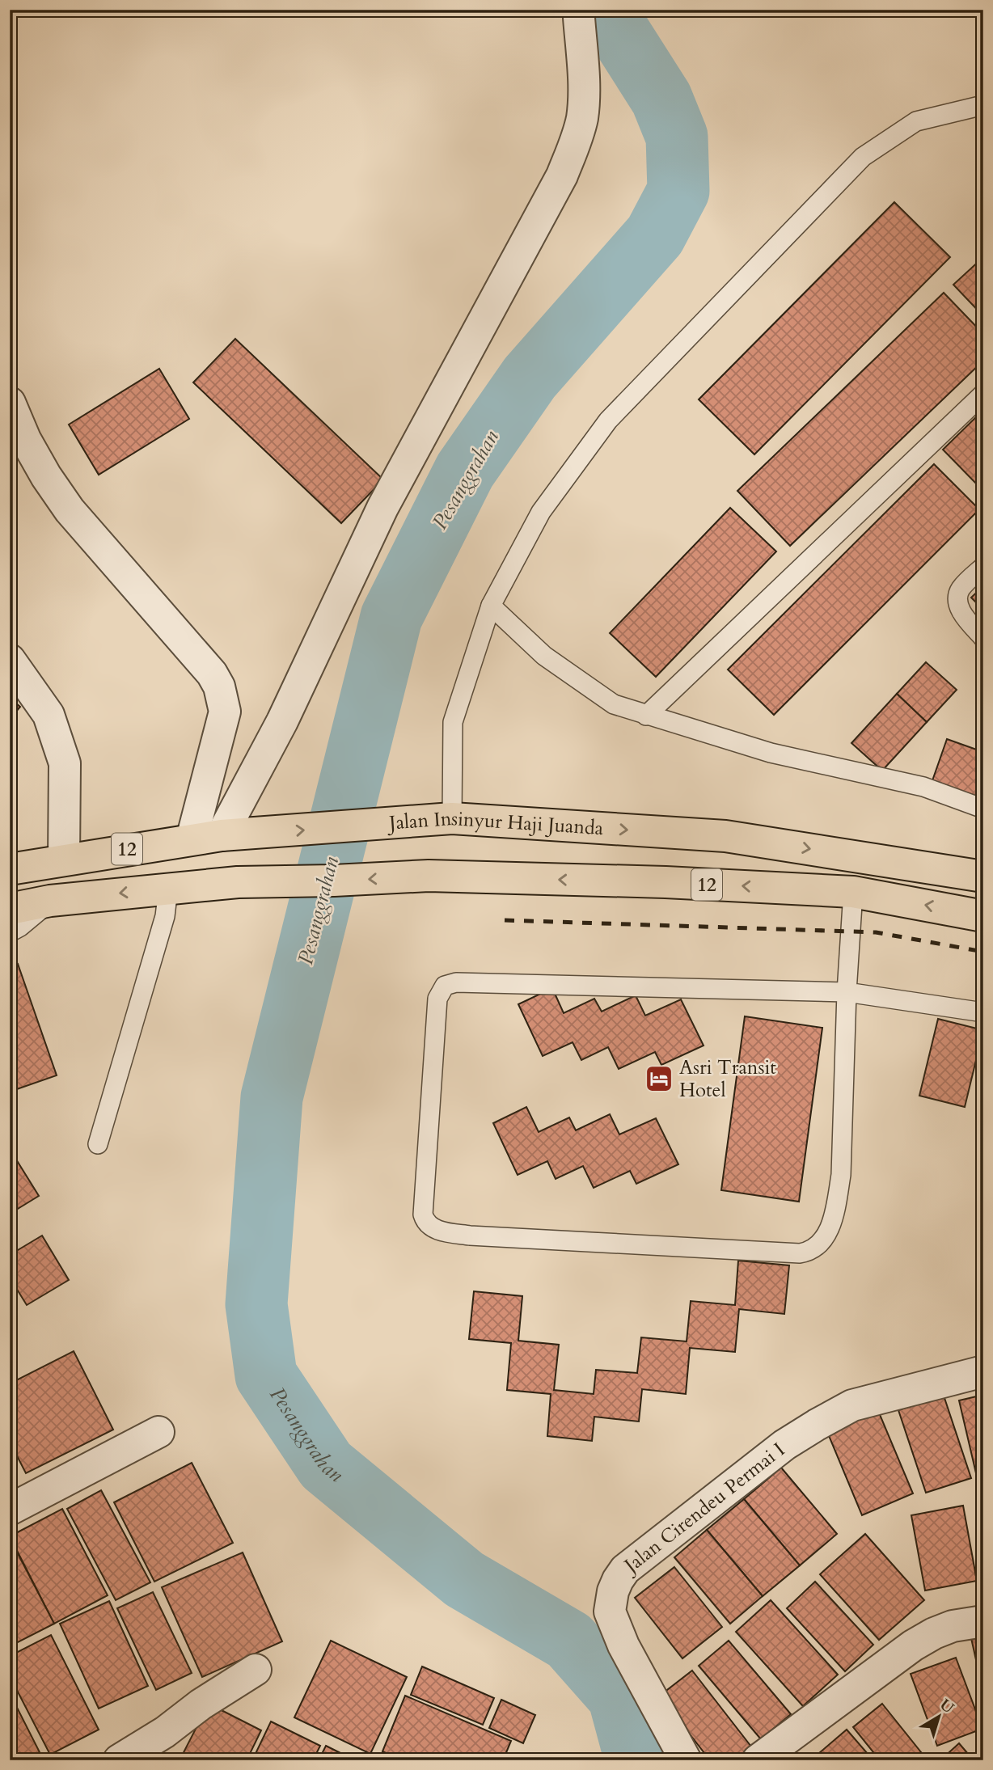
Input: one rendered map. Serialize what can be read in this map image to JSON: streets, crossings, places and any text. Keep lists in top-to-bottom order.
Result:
{
  "streets": {
    "highway": ["Jalan Insinyur Haji Juanda", "12"],
    "street": ["Jalan Cirendeu Permai I"]
  },
  "water": ["Pesanggrahan"],
  "places": {
    "hotel": ["Asri Transit Hotel"]
  },
  "north": "top right"
}
